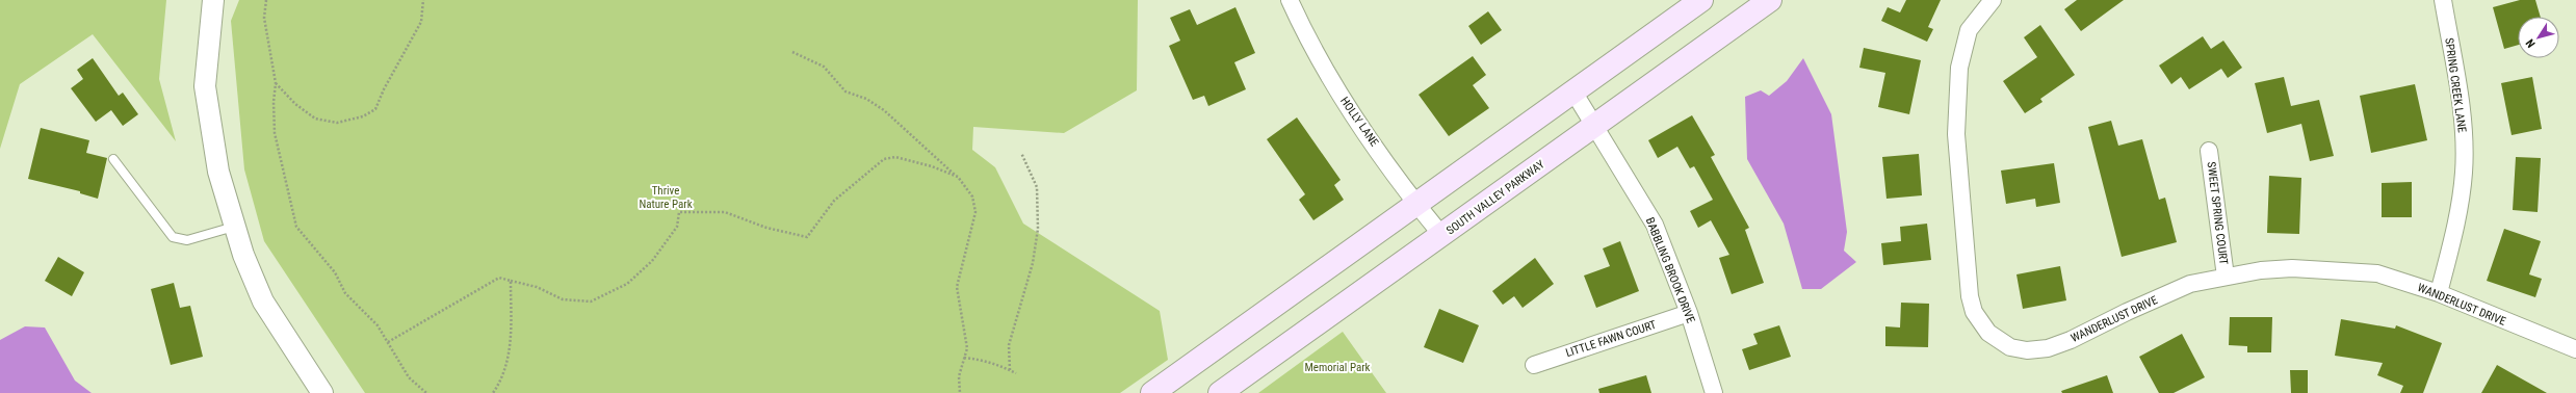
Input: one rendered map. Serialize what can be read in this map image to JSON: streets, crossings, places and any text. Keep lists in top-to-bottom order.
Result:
{
  "streets": {
    "main road": ["SOUTH VALLEY PARKWAY"],
    "street": [
      "SPRING CREEK LANE",
      "HOLLY LANE",
      "SWEET SPRING COURT",
      "BABBLING BROOK DRIVE",
      "WANDERLUST DRIVE",
      "LITTLE FAWN COURT"
    ]
  },
  "crossings": [
    ["SPRING CREEK LANE", "WANDERLUST DRIVE"],
    ["HOLLY LANE", "SOUTH VALLEY PARKWAY"],
    ["SOUTH VALLEY PARKWAY", "BABBLING BROOK DRIVE"],
    ["SWEET SPRING COURT", "WANDERLUST DRIVE"],
    ["BABBLING BROOK DRIVE", "LITTLE FAWN COURT"]
  ],
  "parks": ["Thrive Nature Park", "Memorial Park"],
  "north": "bottom left"
}
